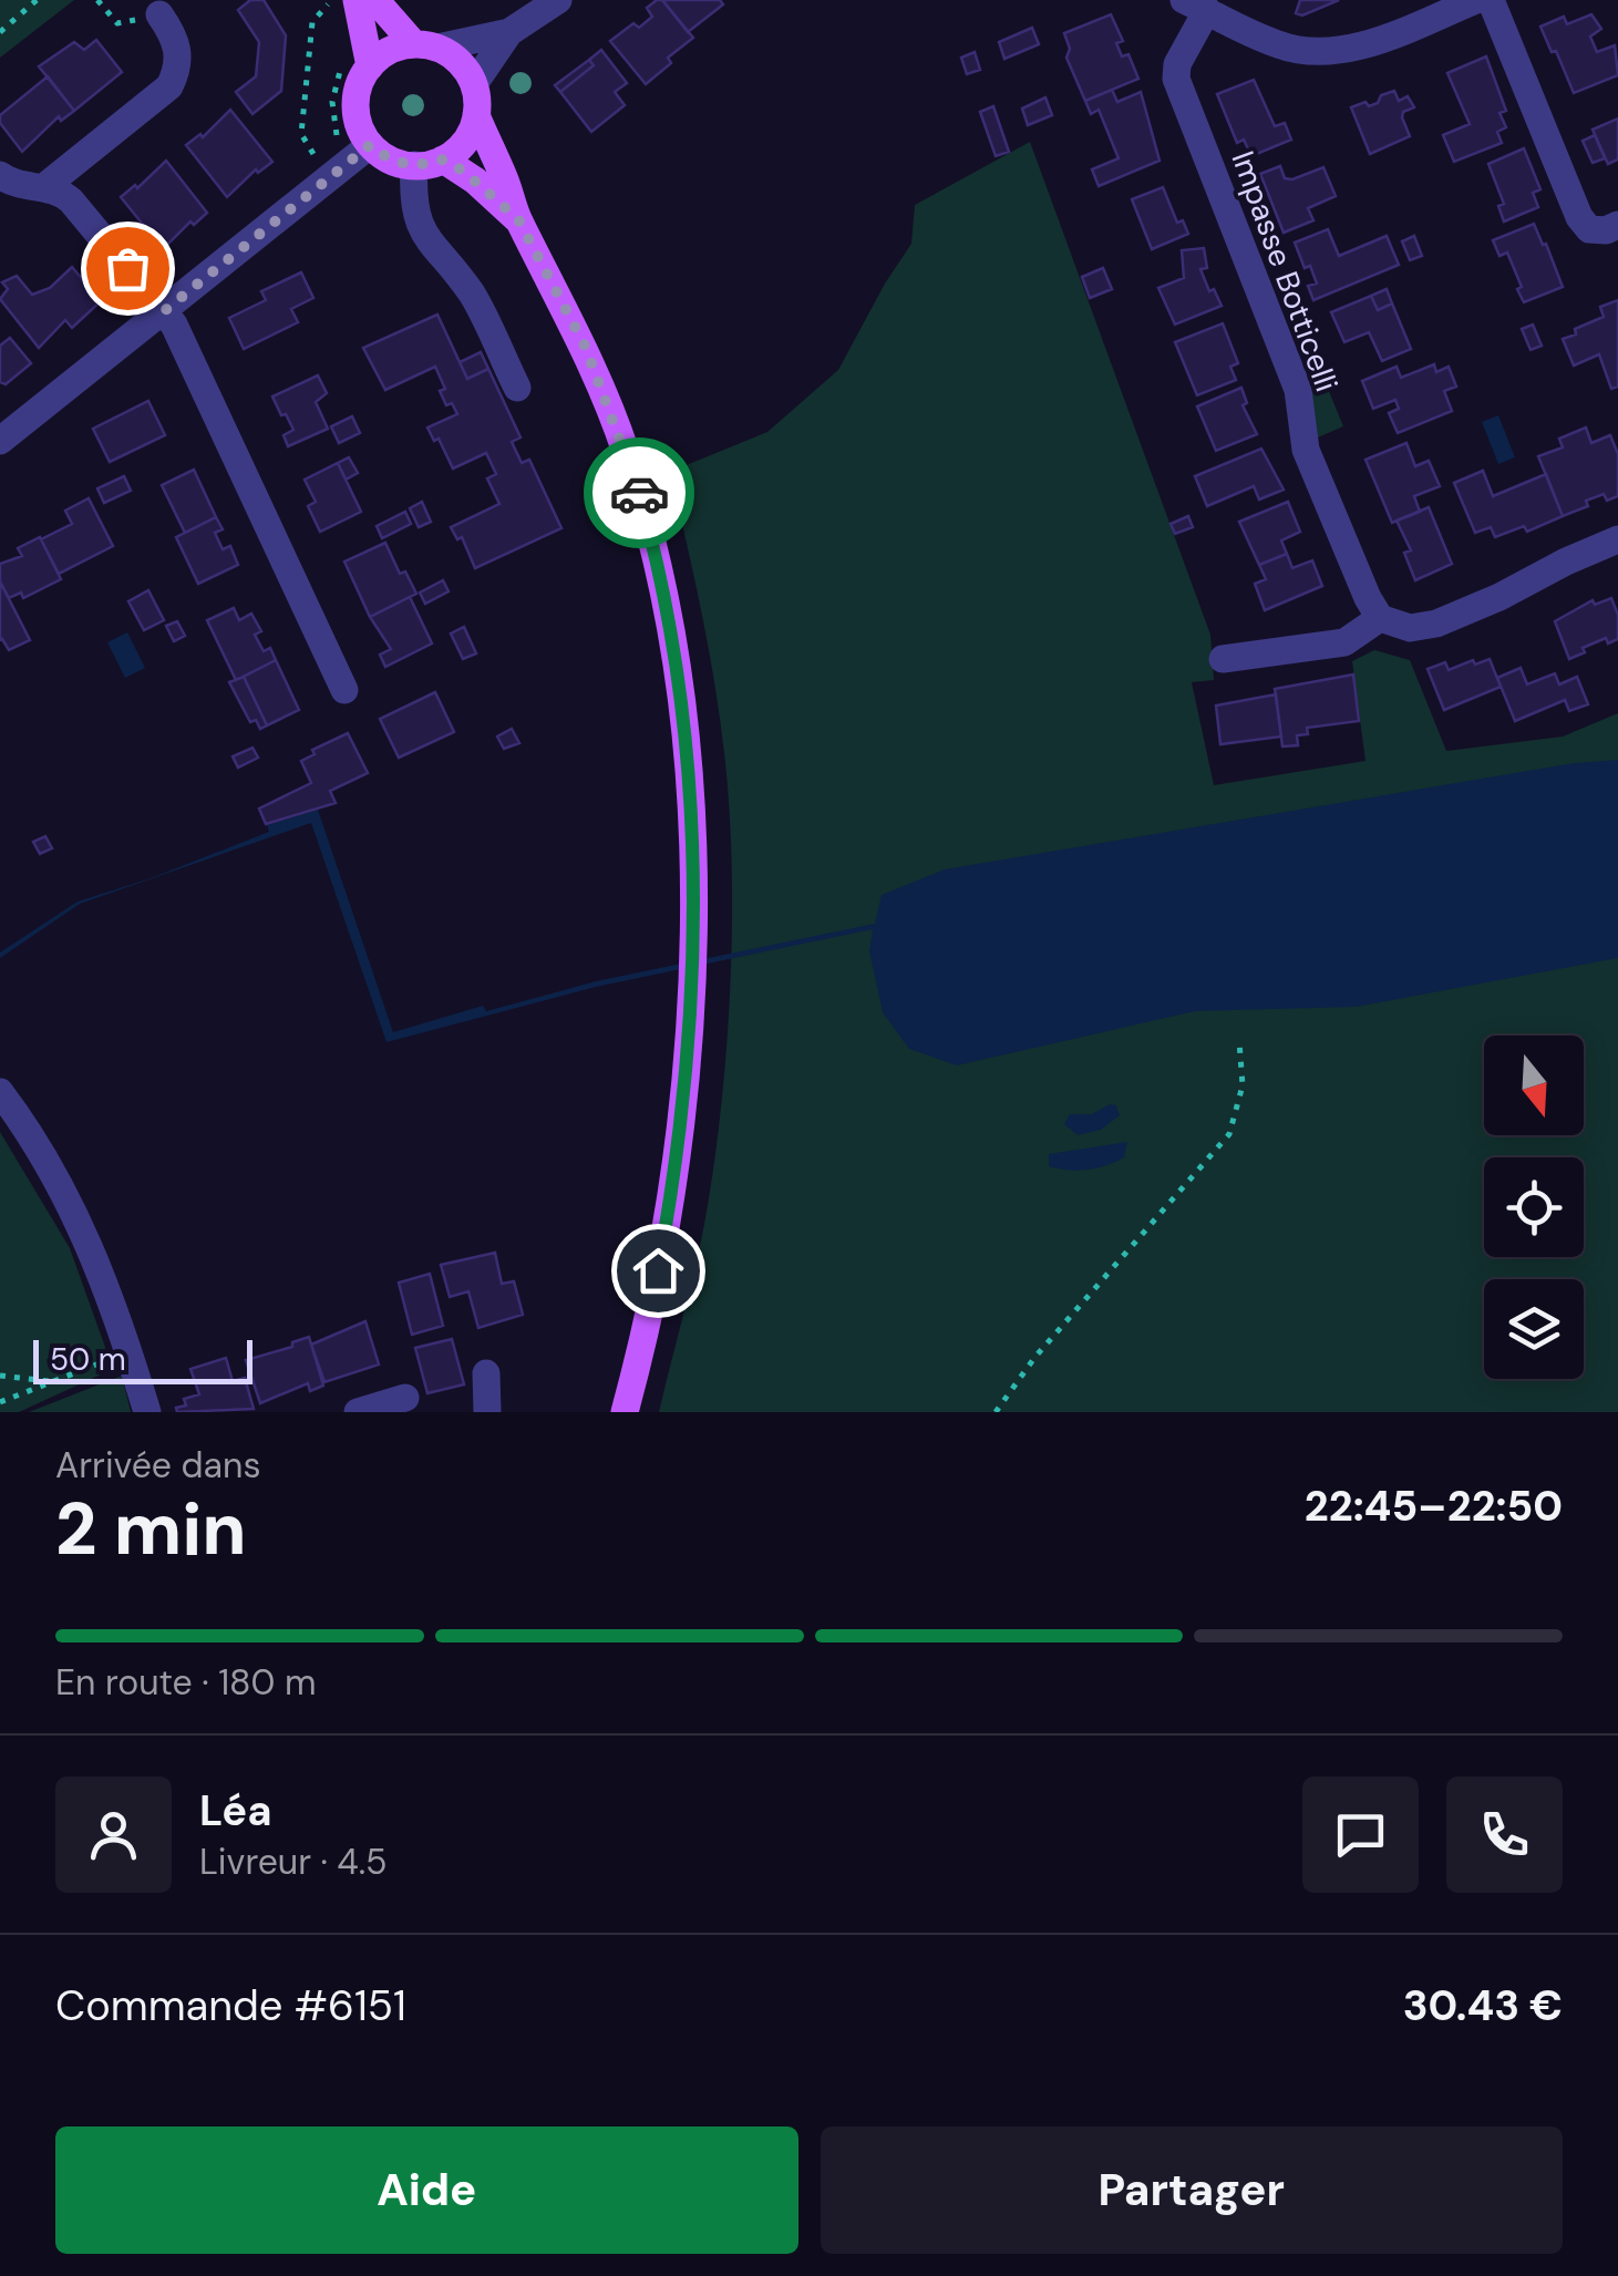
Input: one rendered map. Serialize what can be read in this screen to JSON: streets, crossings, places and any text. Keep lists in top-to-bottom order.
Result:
{
  "streets": {
    "street": ["Impasse Botticelli"]
  },
  "scale_bar": "50 m",
  "north": "bottom",
  "page": {
    "scale": "50 m",
    "heading": ["2 min", "Arrivée dans", "22:45–22:50"],
    "panel": [
      "Léa",
      "Livreur · 4.5",
      "Commande #6151",
      "30.43 €"
    ],
    "bar": "En route · 180 m",
    "buttons": ["Aide", "Partager"]
  }
}
